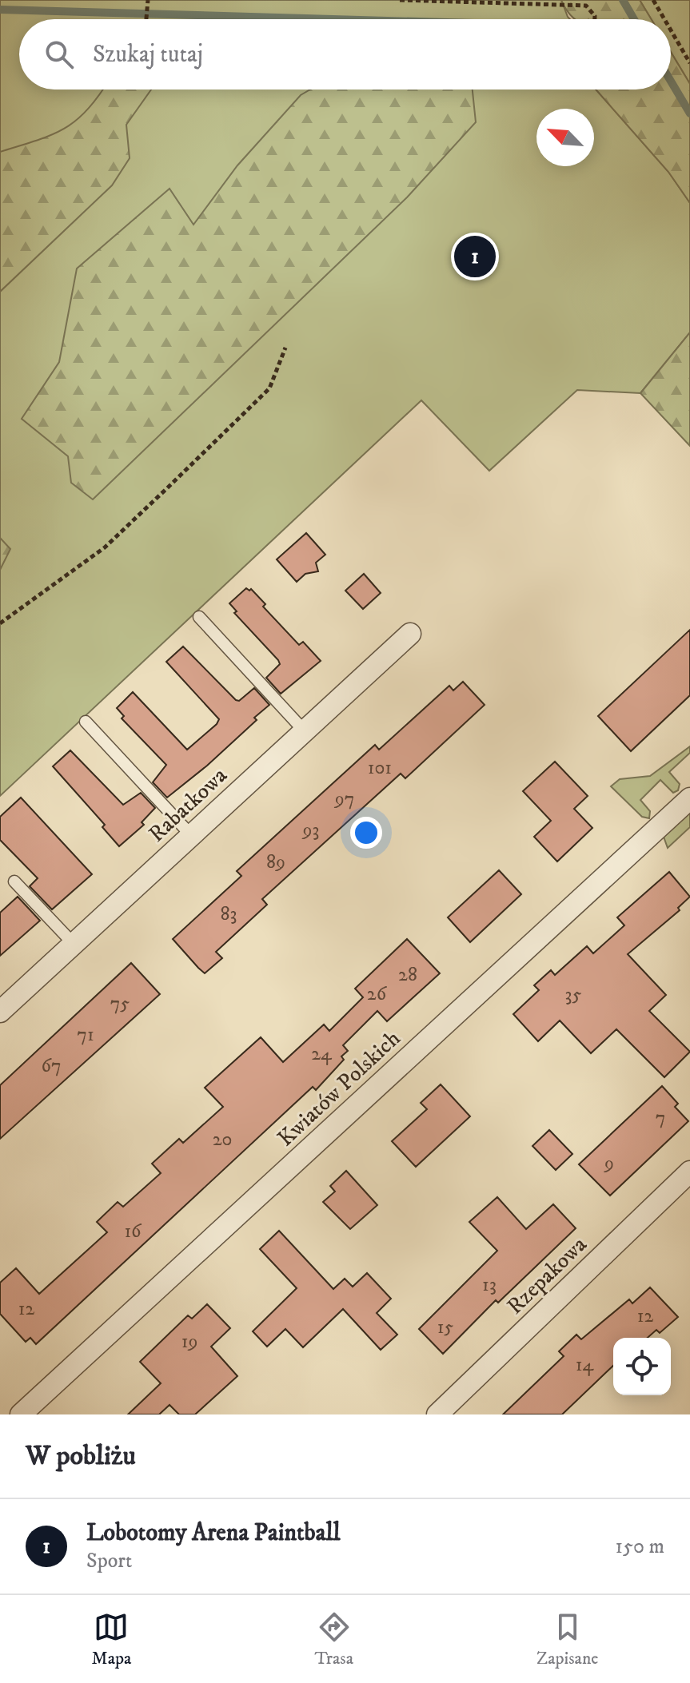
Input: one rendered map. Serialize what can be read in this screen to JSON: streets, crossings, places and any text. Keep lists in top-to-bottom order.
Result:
{
  "streets": {
    "street": ["Rabatkowa", "Kwiatów Polskich", "Rzepakowa"]
  },
  "house_numbers": [
    "101",
    "97",
    "93",
    "89",
    "83",
    "28",
    "26",
    "35",
    "75",
    "71",
    "24",
    "67",
    "7",
    "20",
    "9",
    "16",
    "13",
    "12",
    "12",
    "15",
    "19",
    "14"
  ],
  "north": "top left",
  "page": {
    "search": "Szukaj tutaj",
    "pins": "1",
    "heading": "W pobliżu",
    "list": [
      {
        "mark": "1",
        "name": "Lobotomy Arena Paintball",
        "note": "Sport",
        "value": "150 m"
      }
    ],
    "nav": ["Mapa", "Trasa", "Zapisane"]
  }
}
